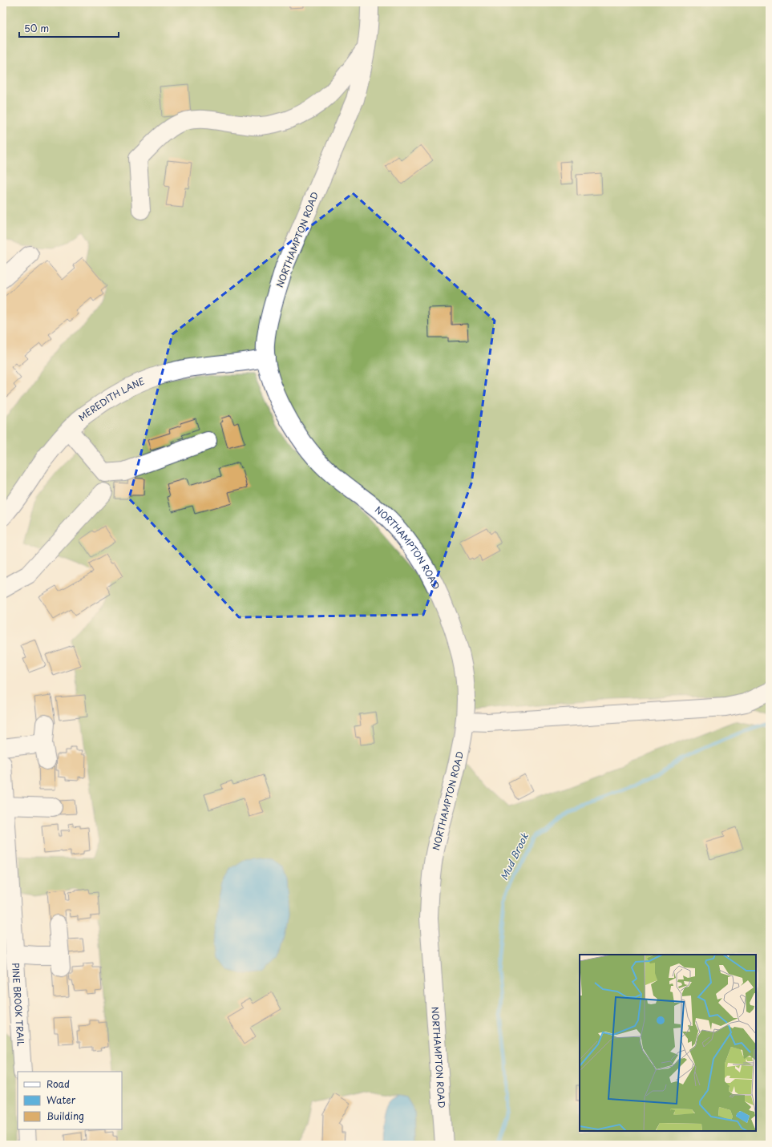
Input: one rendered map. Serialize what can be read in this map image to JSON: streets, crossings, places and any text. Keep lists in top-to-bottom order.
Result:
{
  "streets": {
    "street": ["NORTHAMPTON ROAD", "MEREDITH LANE", "PINE BROOK TRAIL"]
  },
  "crossings": [
    ["NORTHAMPTON ROAD", "MEREDITH LANE"]
  ],
  "water": ["Mud Brook"],
  "legend": ["Road", "Water", "Building"],
  "scale_bar": "50 m"
}
